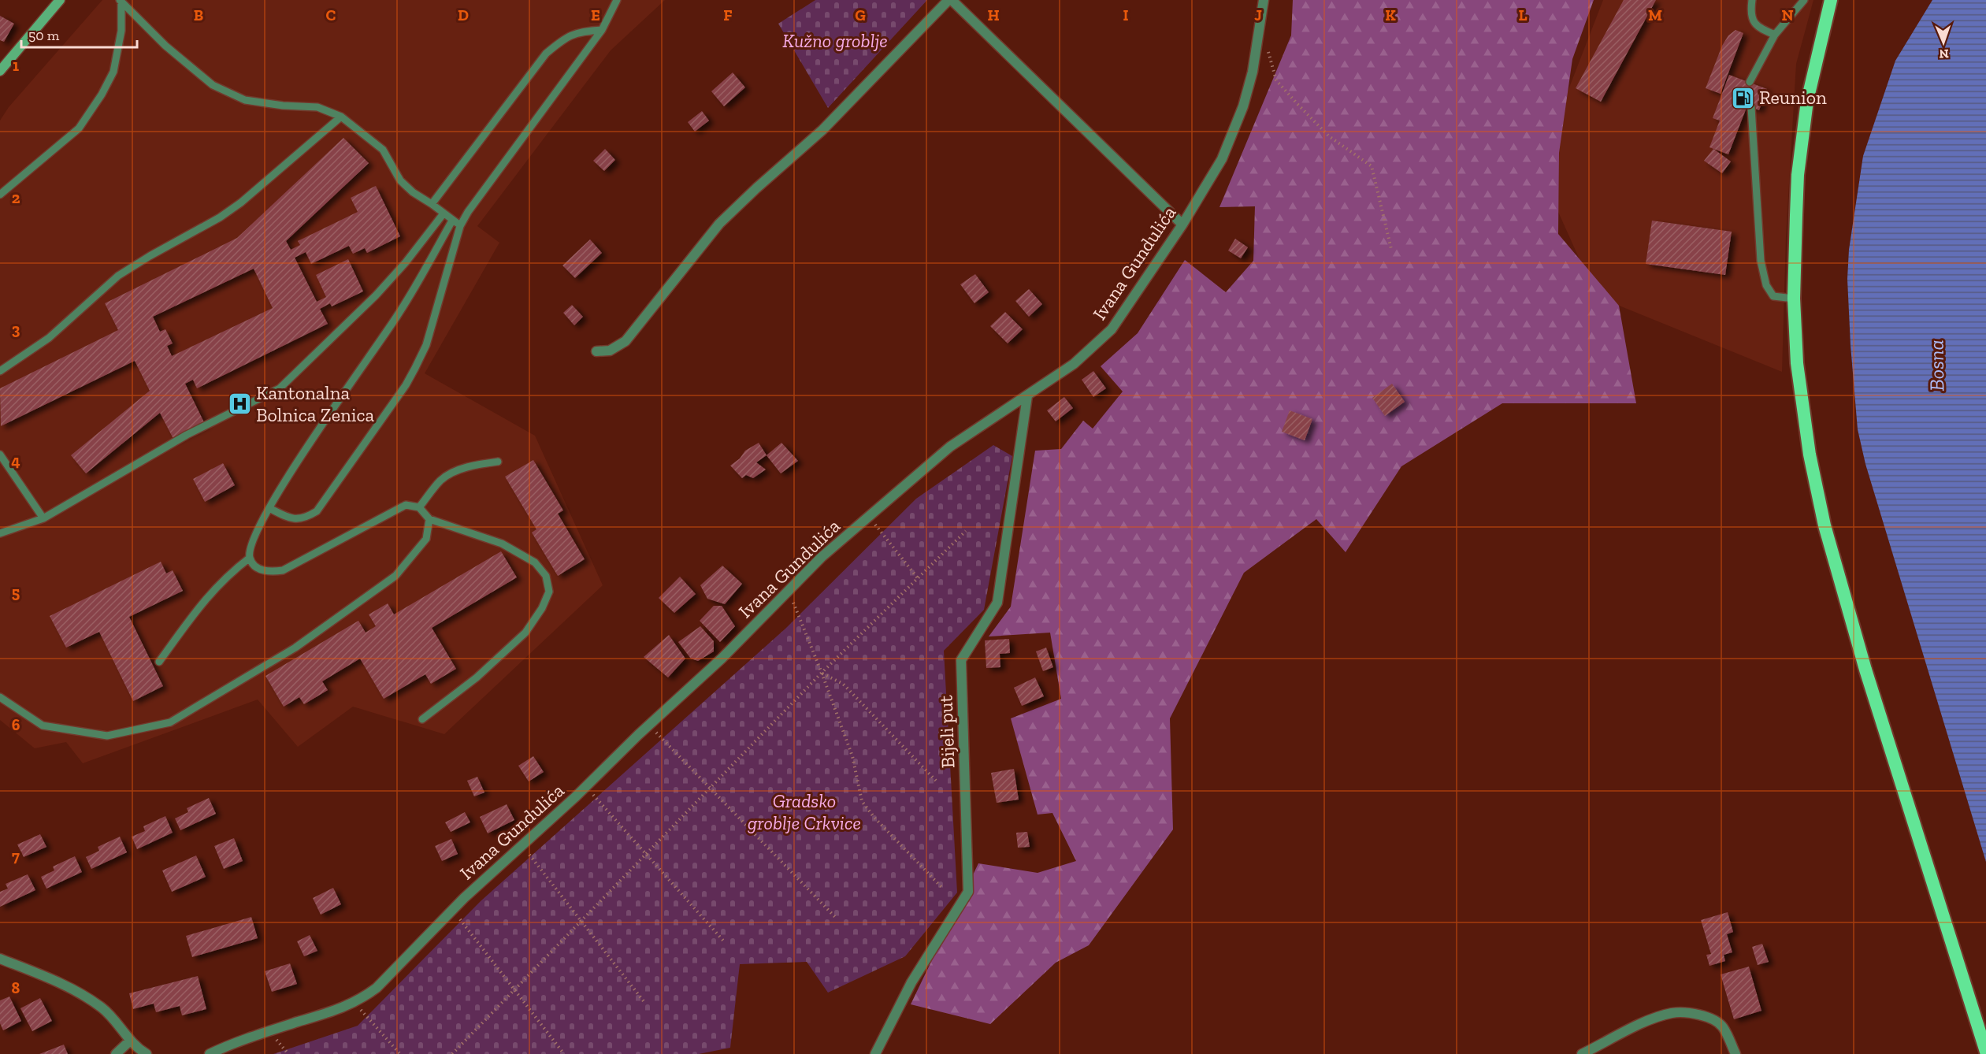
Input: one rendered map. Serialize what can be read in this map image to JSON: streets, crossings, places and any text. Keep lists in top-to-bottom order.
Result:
{
  "streets": {
    "street": ["Ivana Gundulića", "Bijeli put"]
  },
  "crossings": [
    ["Ivana Gundulića", "Bijeli put"]
  ],
  "water": ["Bosna"],
  "parks": ["Kužno groblje", "Gradsko groblje Crkvice"],
  "places": {
    "fuel station": ["Reunion"],
    "hospital": ["Kantonalna Bolnica Zenica"]
  },
  "scale_bar": "50 m",
  "north": "bottom",
  "grid": {
    "columns": [
      "B",
      "C",
      "D",
      "E",
      "F",
      "G",
      "H",
      "I",
      "J",
      "K",
      "L",
      "M",
      "N"
    ],
    "rows": [
      "1",
      "2",
      "3",
      "4",
      "5",
      "6",
      "7",
      "8"
    ]
  }
}
